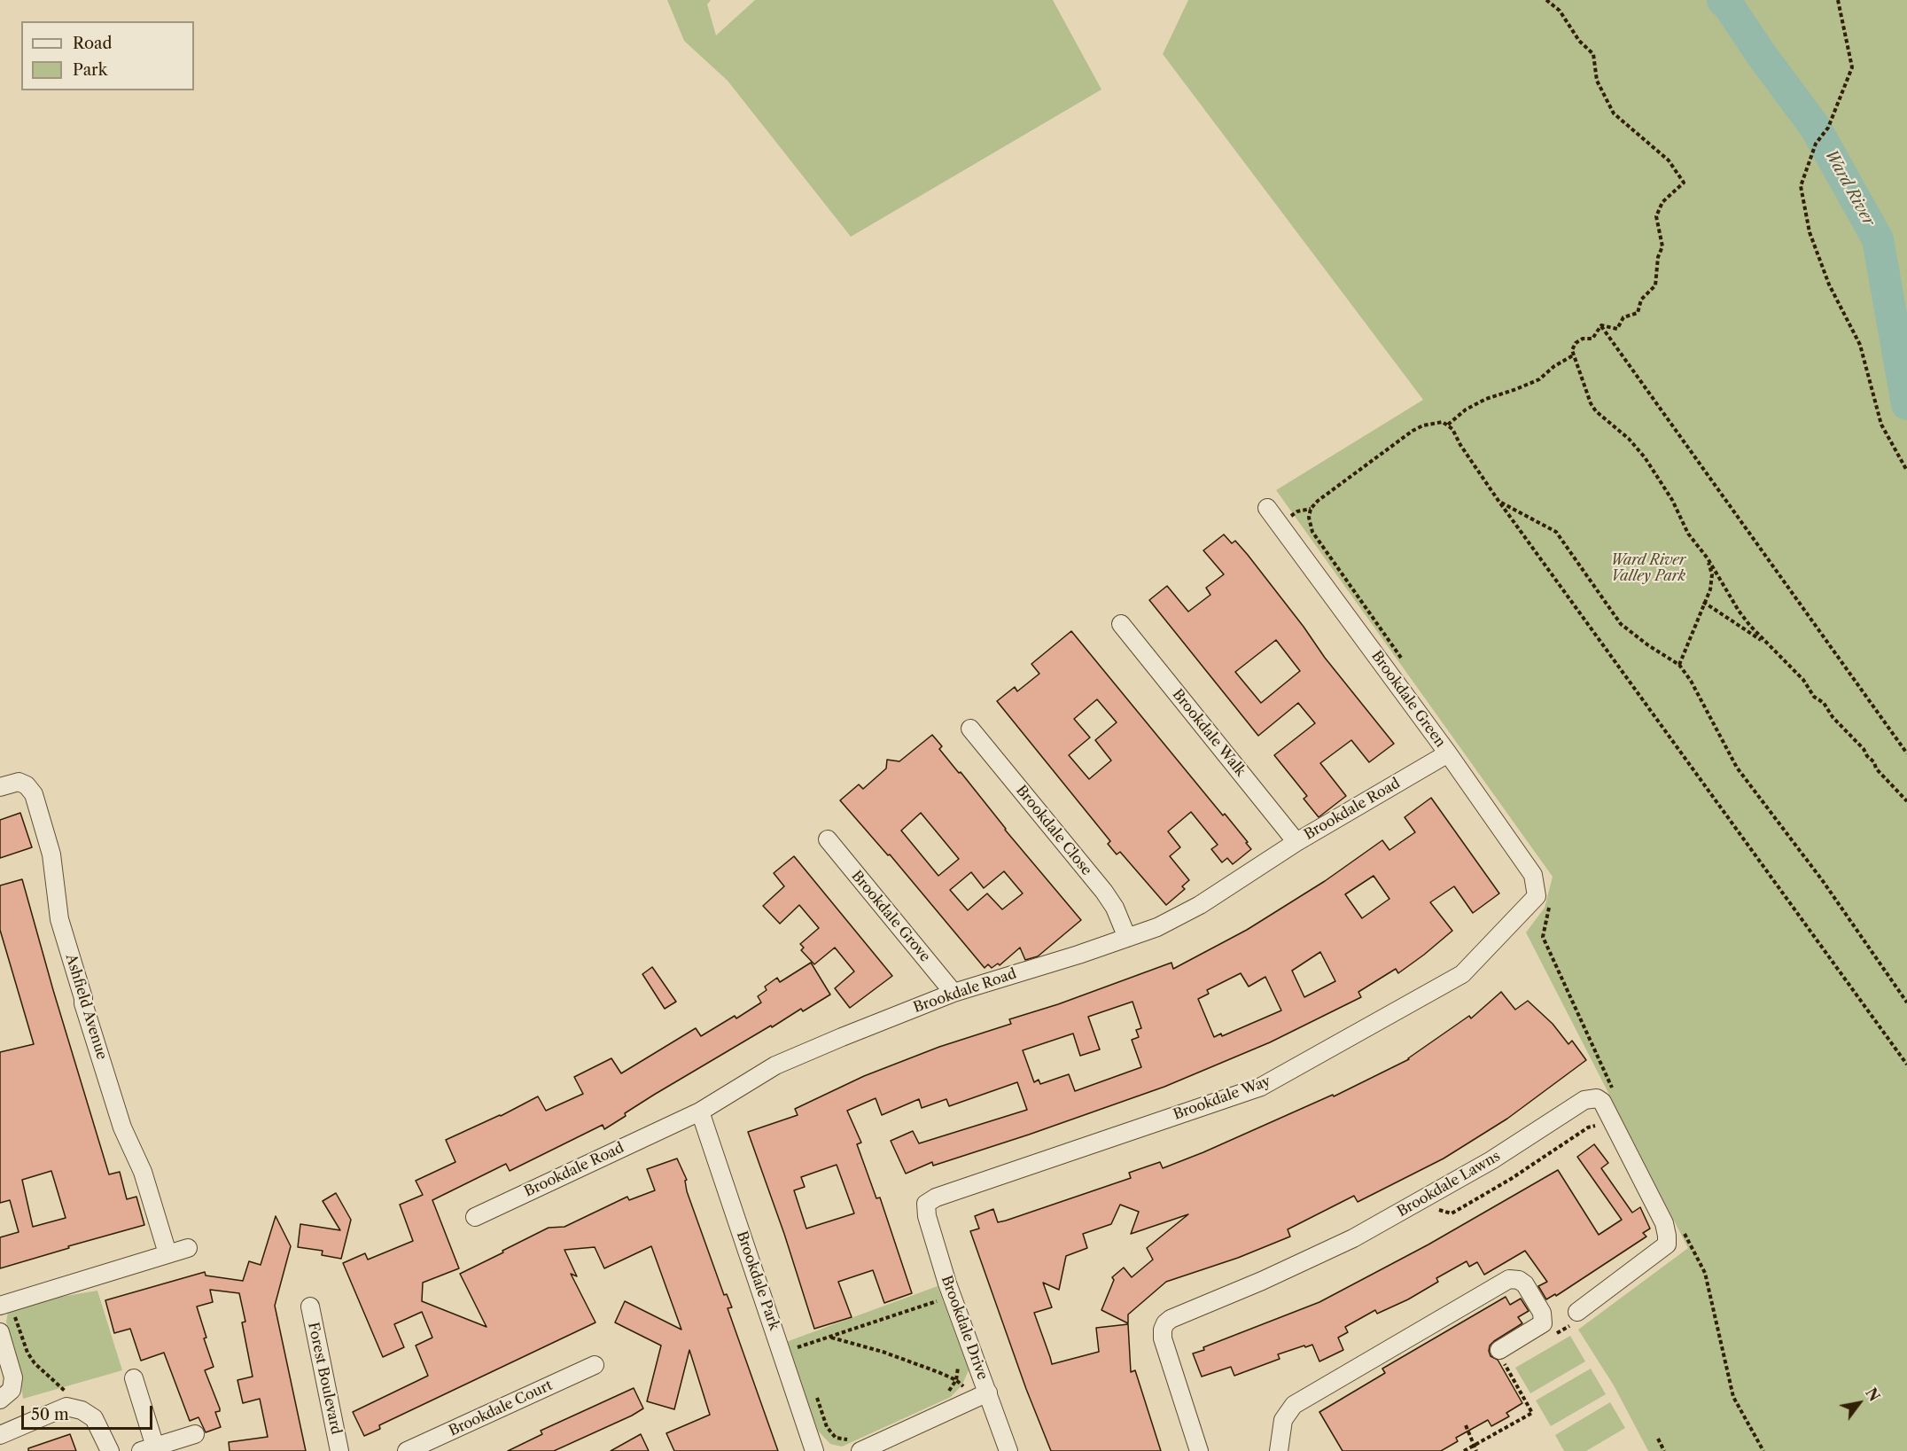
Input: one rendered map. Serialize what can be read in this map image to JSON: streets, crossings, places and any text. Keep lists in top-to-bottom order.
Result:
{
  "streets": {
    "street": [
      "Brookdale Green",
      "Brookdale Walk",
      "Brookdale Road",
      "Brookdale Close",
      "Brookdale Grove",
      "Ashfield Avenue",
      "Brookdale Way",
      "Brookdale Lawns",
      "Brookdale Park",
      "Brookdale Drive",
      "Forest Boulevard",
      "Brookdale Court"
    ]
  },
  "crossings": [
    ["Brookdale Green", "Brookdale Road"],
    ["Brookdale Green", "Brookdale Way"],
    ["Brookdale Walk", "Brookdale Road"],
    ["Brookdale Road", "Brookdale Close"],
    ["Brookdale Road", "Brookdale Grove"],
    ["Brookdale Road", "Brookdale Park"],
    ["Brookdale Way", "Brookdale Drive"]
  ],
  "water": ["Ward River"],
  "parks": ["Ward River Valley Park"],
  "legend": ["Road", "Park"],
  "scale_bar": "50 m",
  "north": "top right"
}
